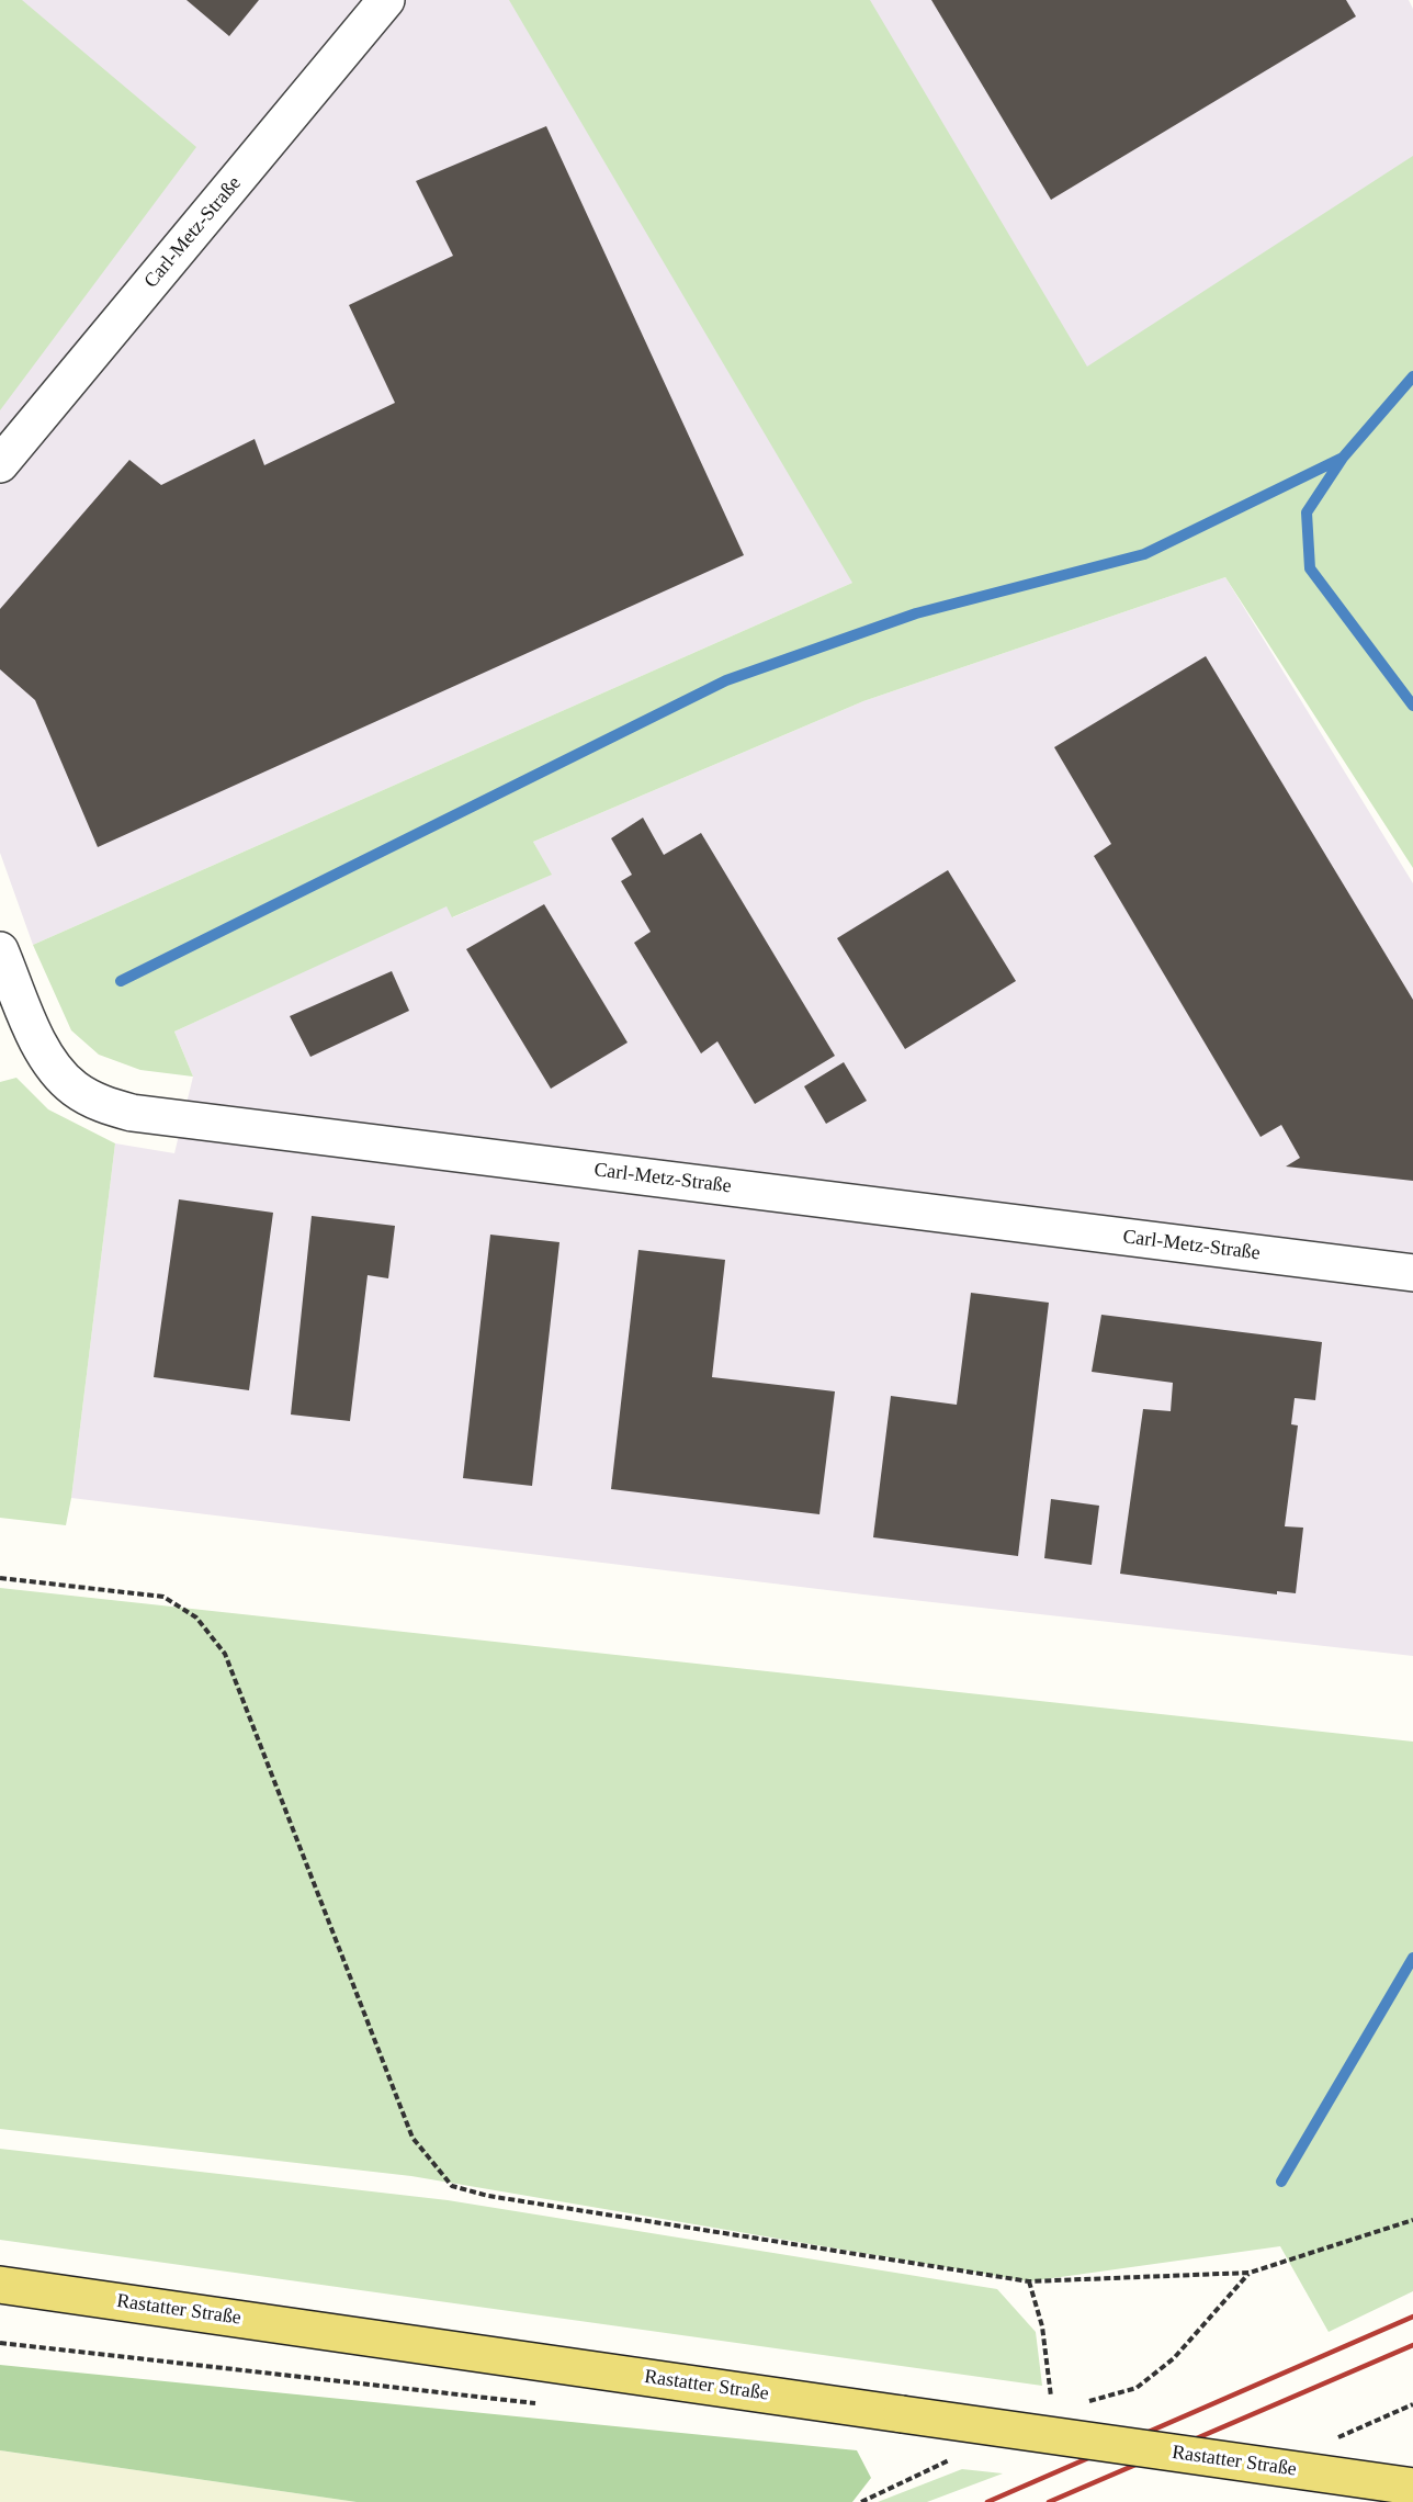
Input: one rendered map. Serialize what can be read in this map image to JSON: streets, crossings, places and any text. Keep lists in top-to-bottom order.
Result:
{
  "streets": {
    "main road": ["Rastatter Straße"],
    "street": ["Carl-Metz-Straße"]
  }
}
